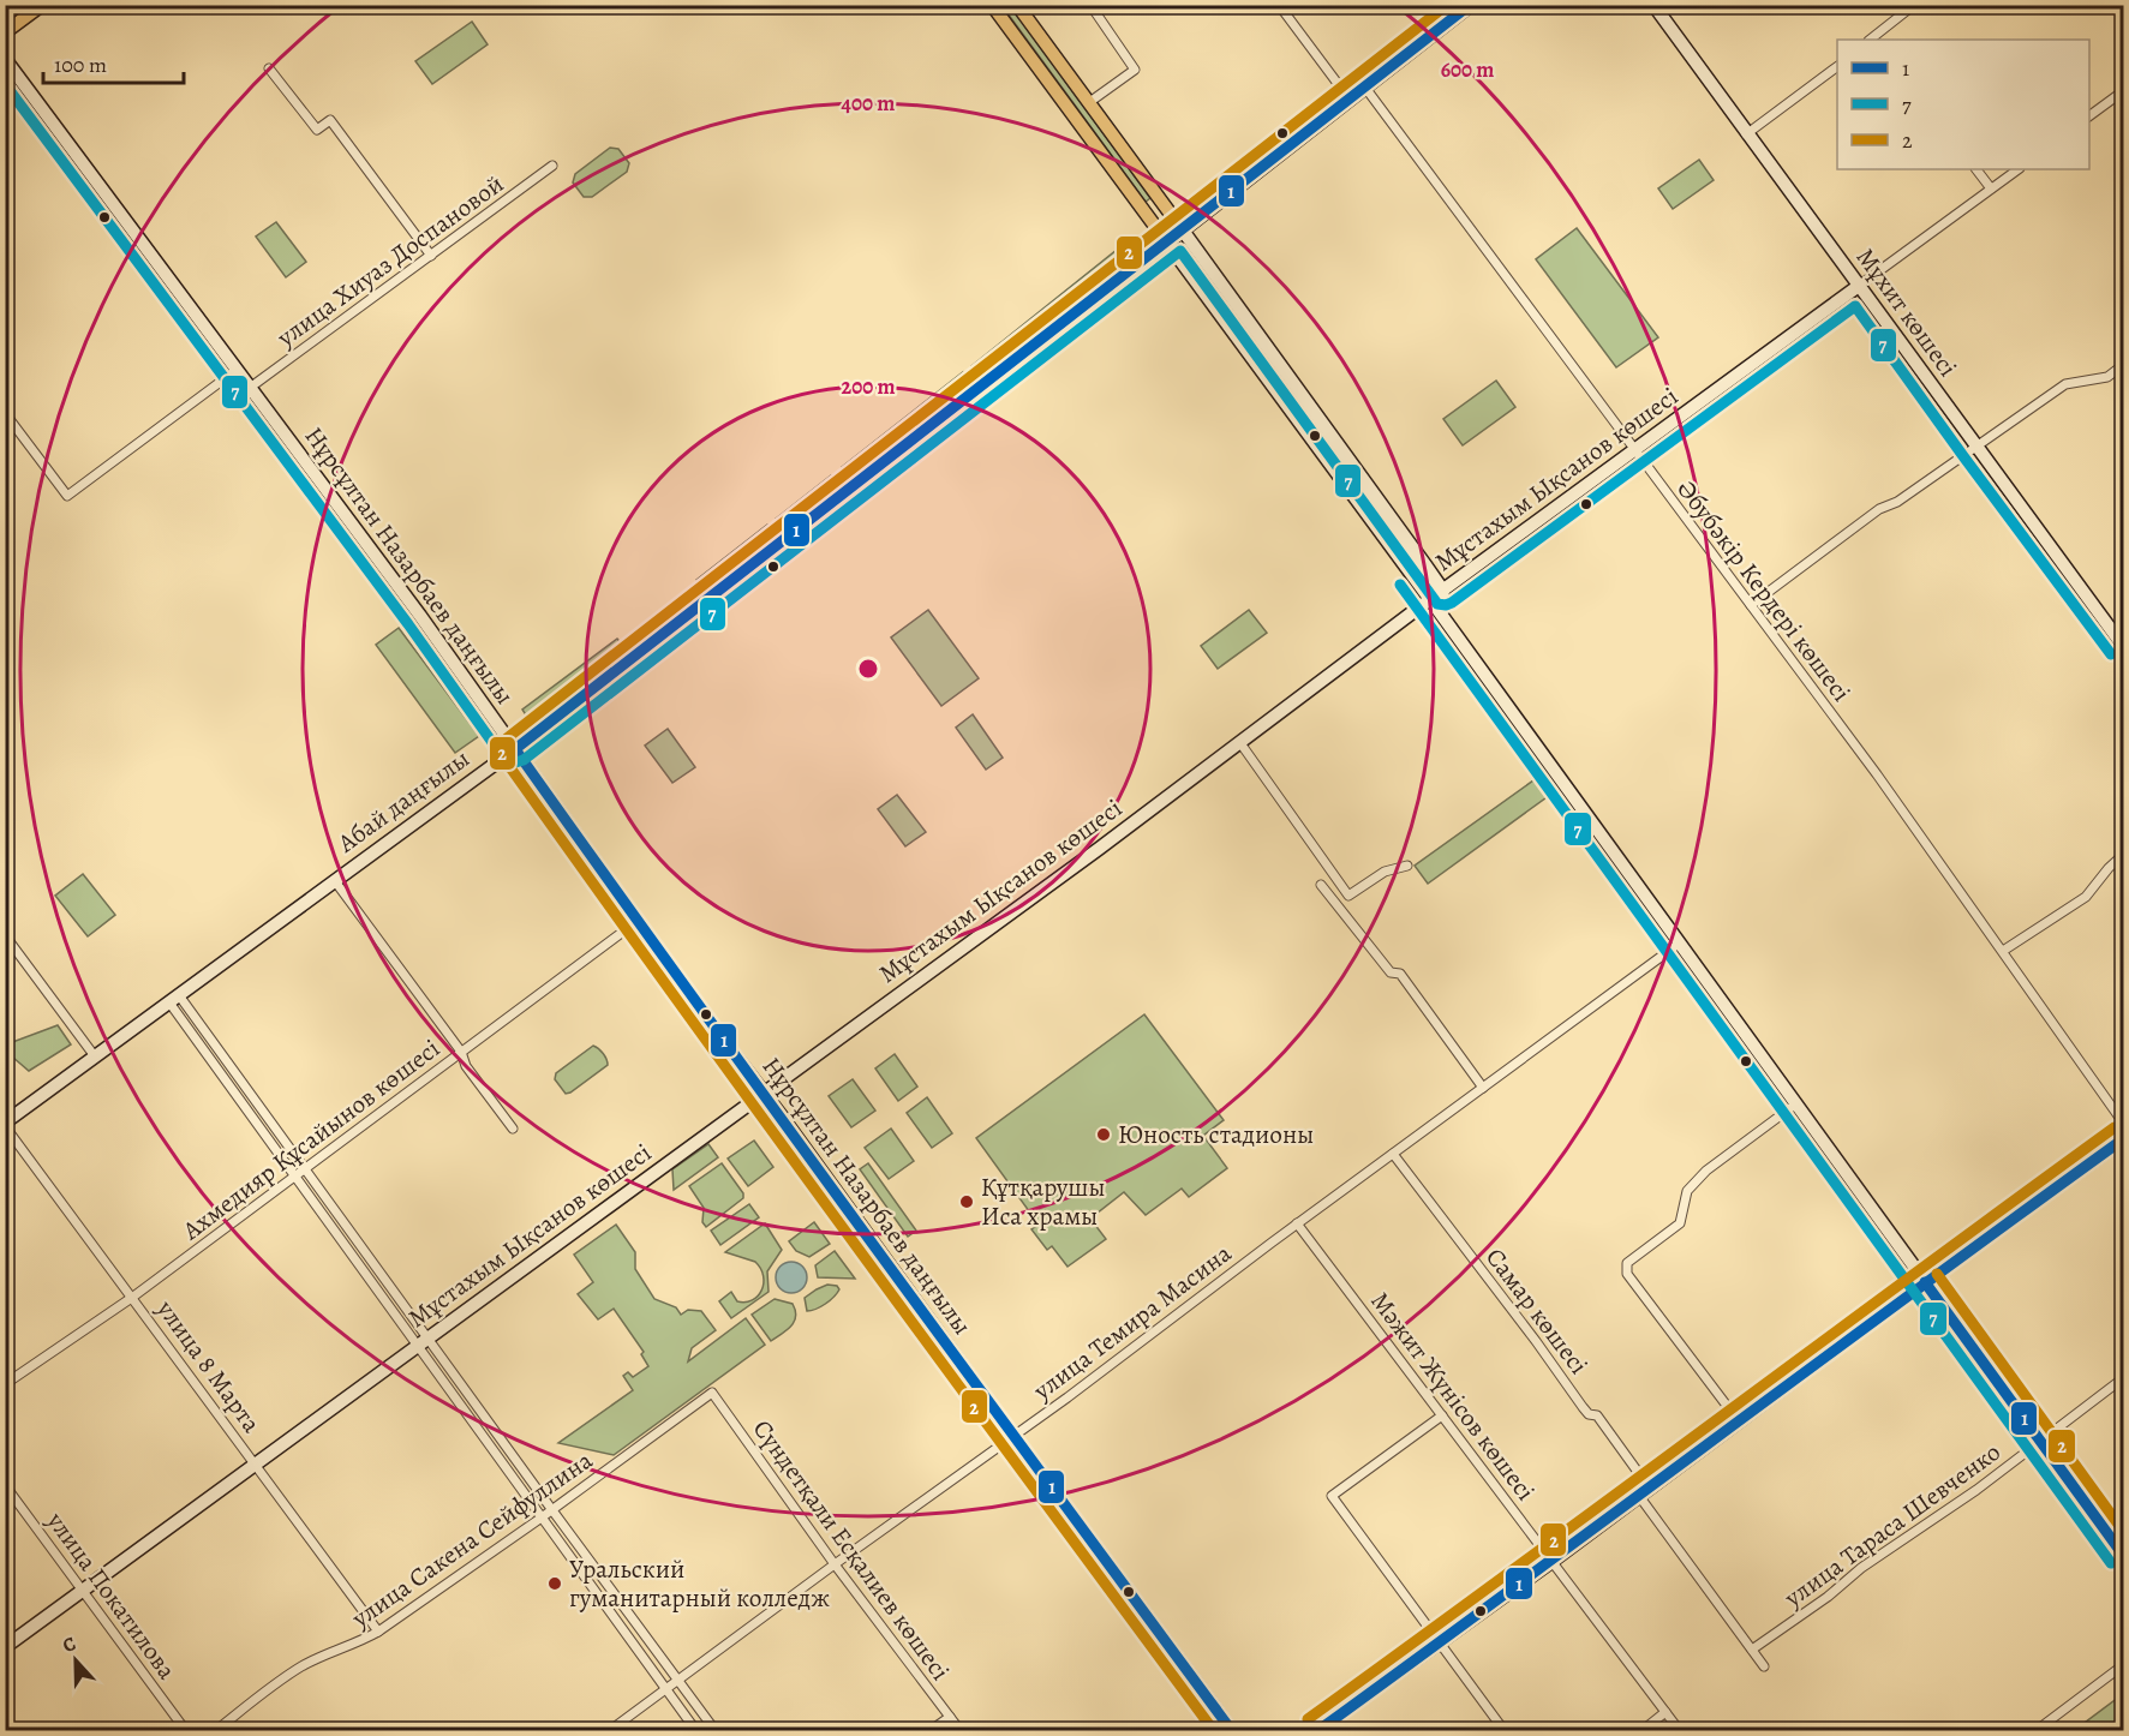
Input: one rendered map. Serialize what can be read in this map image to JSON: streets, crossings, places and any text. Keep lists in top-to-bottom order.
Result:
{
  "streets": {
    "main road": ["Абай даңғылы"],
    "street": [
      "улица Хиуаз Доспановой",
      "Мұхит көшесі",
      "Мұстахым Ықсанов көшесі",
      "Нұрсұлтан Назарбаев даңғылы",
      "Әбубәкір Кердері көшесі",
      "Ахмедияр Құсайынов көшесі",
      "Самар көшесі",
      "улица Темира Масина",
      "улица 8 Марта",
      "Мәжит Жүнісов көшесі",
      "улица Тараса Шевченко",
      "улица Сакена Сейфуллина",
      "Сүндетқали Есқалиев көшесі",
      "улица Покатилова"
    ]
  },
  "crossings": [
    ["улица Хиуаз Доспановой", "Нұрсұлтан Назарбаев даңғылы"],
    ["Мұхит көшесі", "Мұстахым Ықсанов көшесі"],
    ["Мұстахым Ықсанов көшесі", "Нұрсұлтан Назарбаев даңғылы"],
    ["Мұстахым Ықсанов көшесі", "Әбубәкір Кердері көшесі"],
    ["Мұстахым Ықсанов көшесі", "улица 8 Марта"],
    ["Мұстахым Ықсанов көшесі", "улица Покатилова"],
    ["Нұрсұлтан Назарбаев даңғылы", "Абай даңғылы"],
    ["Нұрсұлтан Назарбаев даңғылы", "Ахмедияр Құсайынов көшесі"],
    ["Нұрсұлтан Назарбаев даңғылы", "улица Темира Масина"],
    ["Әбубәкір Кердері көшесі", "Абай даңғылы"],
    ["Абай даңғылы", "улица 8 Марта"],
    ["Ахмедияр Құсайынов көшесі", "улица 8 Марта"],
    ["Самар көшесі", "улица Темира Масина"],
    ["Самар көшесі", "улица Тараса Шевченко"],
    ["улица Темира Масина", "Мәжит Жүнісов көшесі"],
    ["улица Темира Масина", "Сүндетқали Есқалиев көшесі"],
    ["улица 8 Марта", "улица Сакена Сейфуллина"],
    ["улица Сакена Сейфуллина", "Сүндетқали Есқалиев көшесі"]
  ],
  "places": ["Юность стадионы", "Құтқарушы Иса храмы", "Уральский гуманитарный колледж"],
  "lines": ["transit line 1", "transit line 2", "transit line 7"],
  "legend": ["1", "7", "2"],
  "scale_bar": "100 m",
  "north": "top",
  "rings": ["600 m", "400 m", "200 m"]
}
